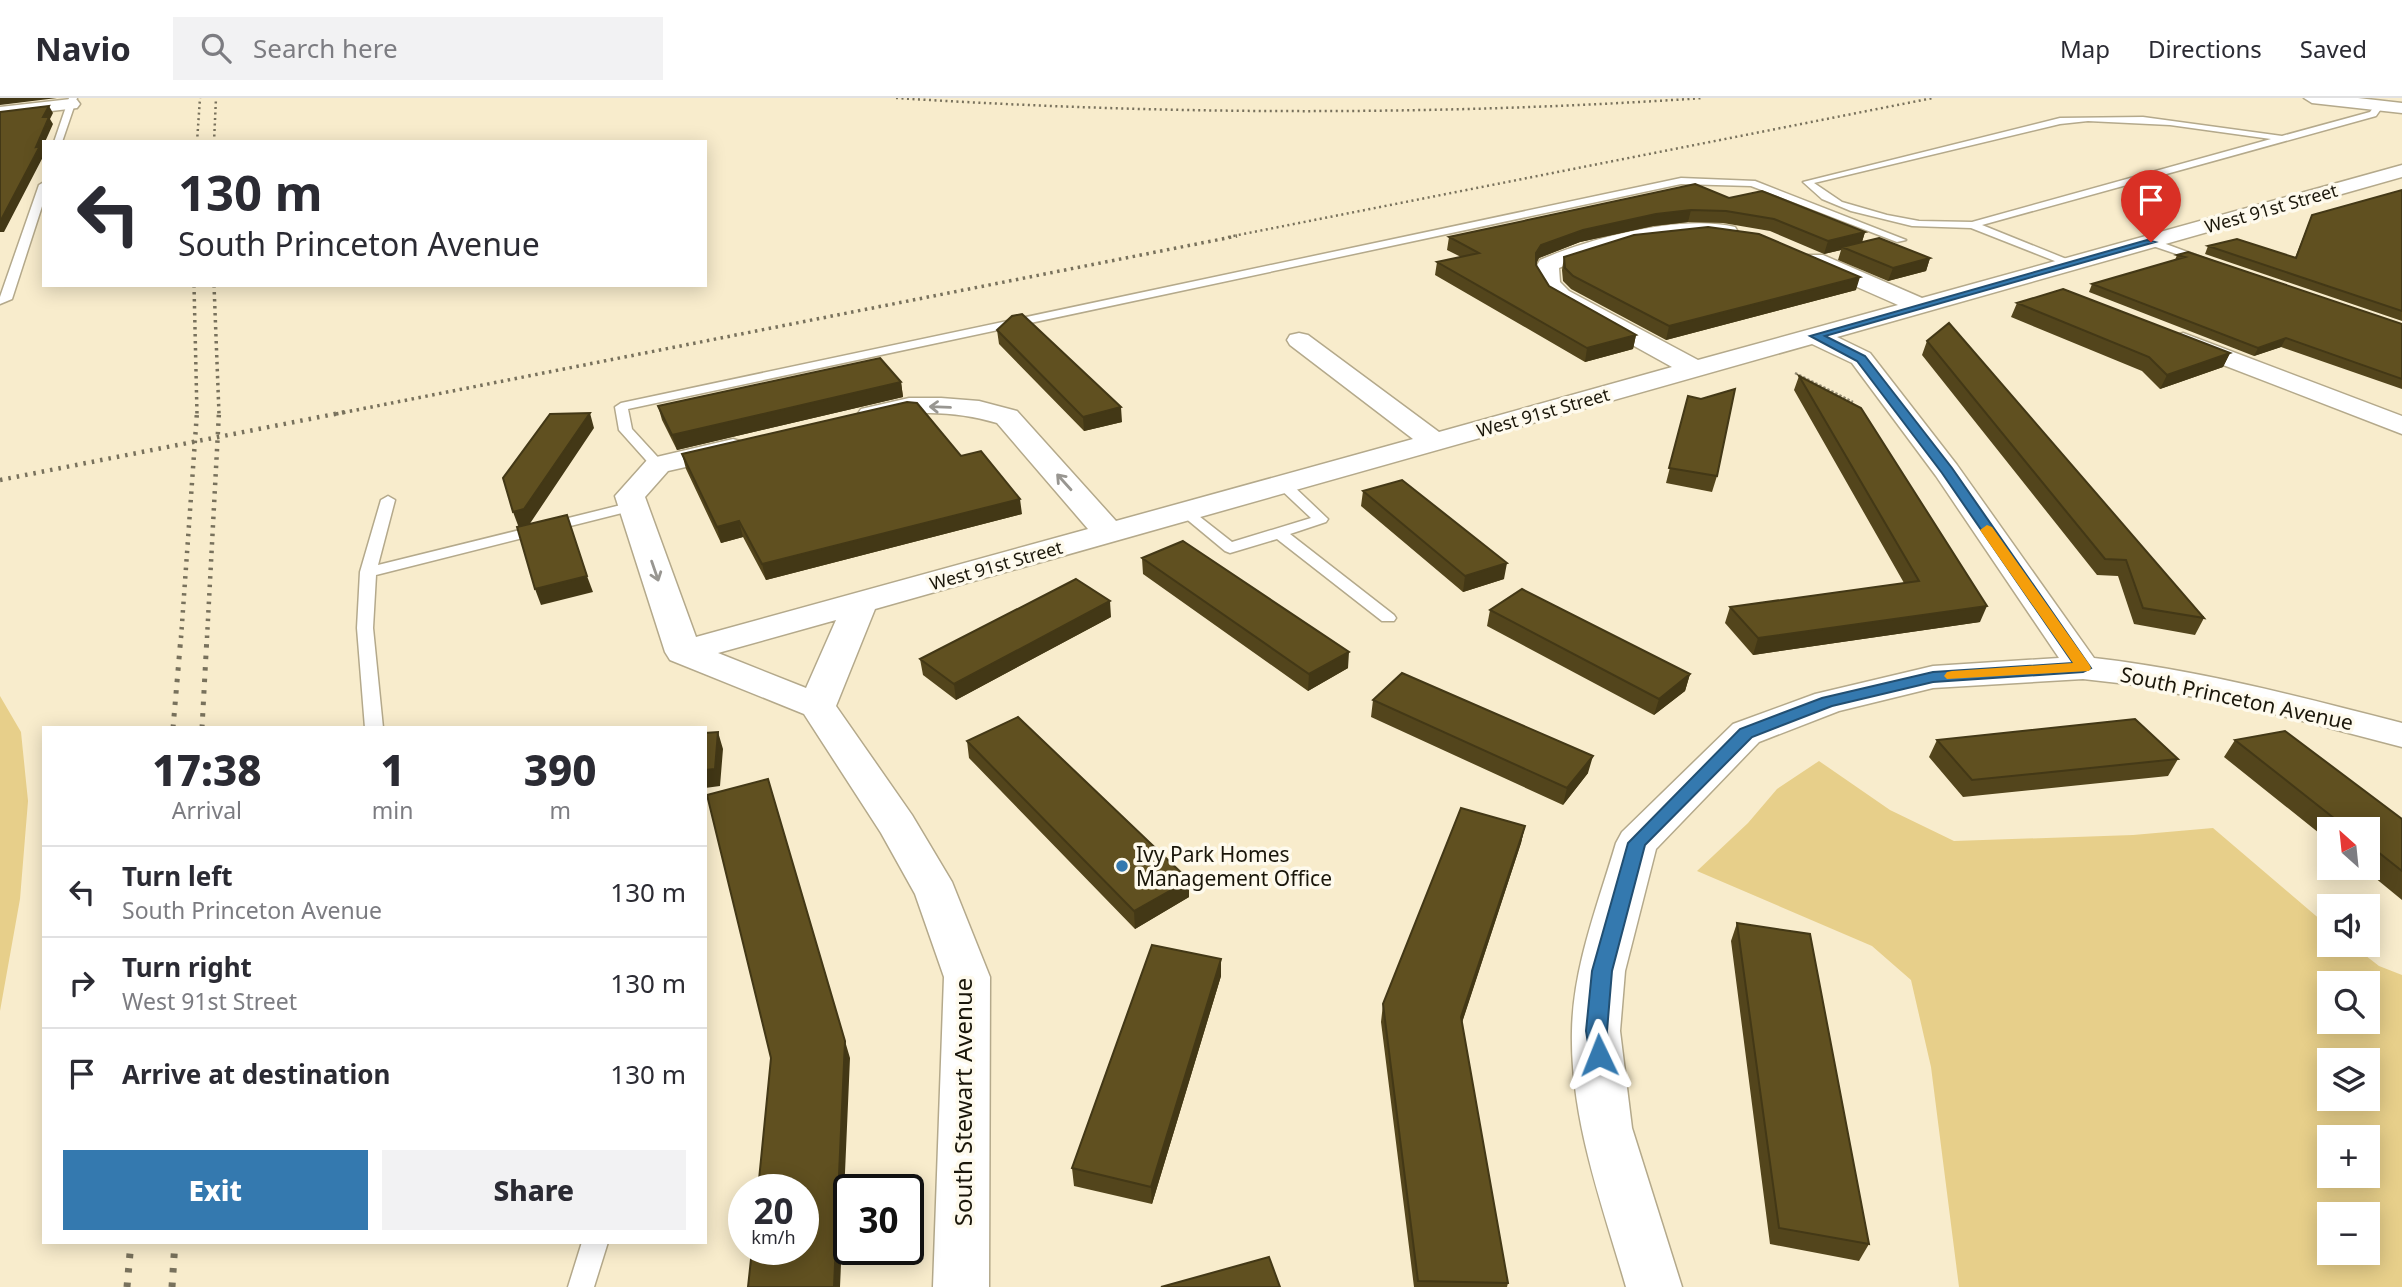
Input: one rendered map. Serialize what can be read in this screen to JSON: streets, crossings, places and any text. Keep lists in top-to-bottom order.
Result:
{
  "streets": {
    "street": ["West 91st Street", "South Princeton Avenue", "South Stewart Avenue"]
  },
  "places": ["Ivy Park Homes Management Office"],
  "north": "top left",
  "page": {
    "header": "Navio",
    "search": "Search here",
    "nav": ["Map", "Directions", "Saved"],
    "turn": ["130 m", "South Princeton Avenue"],
    "eta": [
      "17:38",
      "Arrival",
      "1",
      "min",
      "390",
      "m"
    ],
    "map_buttons": ["+", "−"],
    "list": [
      {
        "name": "Turn left",
        "note": "South Princeton Avenue",
        "value": "130 m"
      },
      {
        "name": "Turn right",
        "note": "West 91st Street",
        "value": "130 m"
      },
      {
        "name": "Arrive at destination",
        "value": "130 m"
      }
    ],
    "buttons": ["Exit", "Share"],
    "speed": "20 km/h",
    "limit": "30"
  }
}
